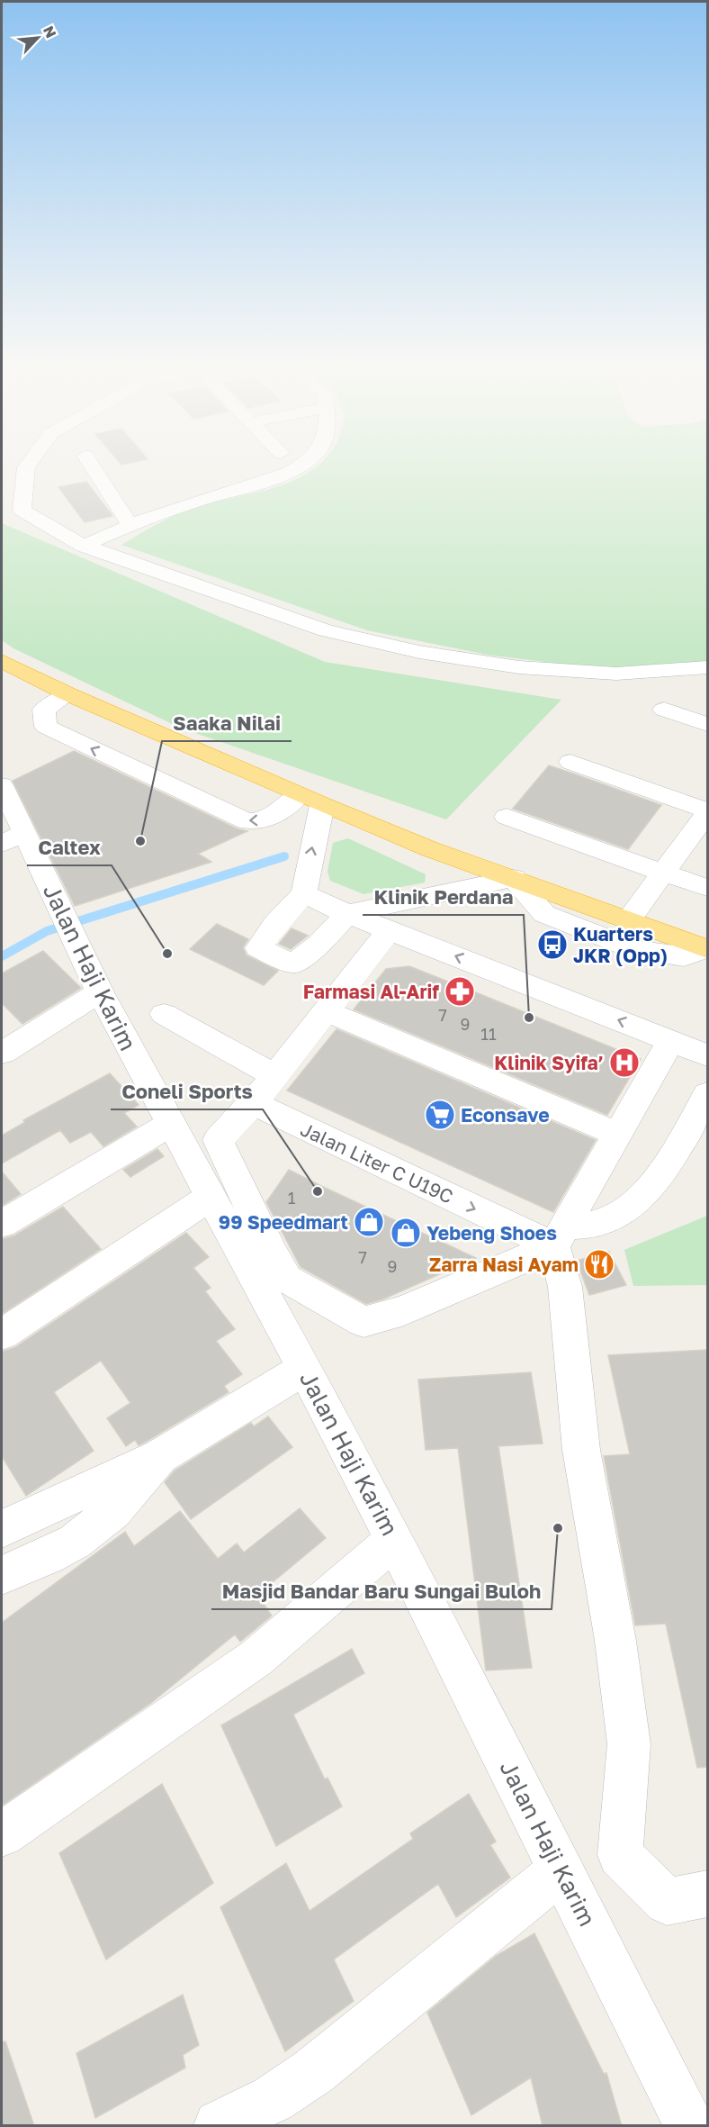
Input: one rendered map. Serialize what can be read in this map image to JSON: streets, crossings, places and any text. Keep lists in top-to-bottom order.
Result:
{
  "streets": {
    "street": ["Jalan Haji Karim", "Jalan Liter C U19C"]
  },
  "places": {
    "other": [
      "Saaka Nilai",
      "Caltex",
      "Klinik Perdana",
      "Coneli Sports",
      "Masjid Bandar Baru Sungai Buloh"
    ],
    "bus stop": ["Kuarters JKR (Opp)"],
    "pharmacy": ["Farmasi Al-Arif"],
    "hospital": ["Klinik Syifa’"],
    "supermarket": ["Econsave"],
    "shop": ["99 Speedmart", "Yebeng Shoes"],
    "restaurant": ["Zarra Nasi Ayam"]
  },
  "house_numbers": [
    "7",
    "9",
    "11",
    "1",
    "7",
    "9"
  ],
  "north": "top right"
}
